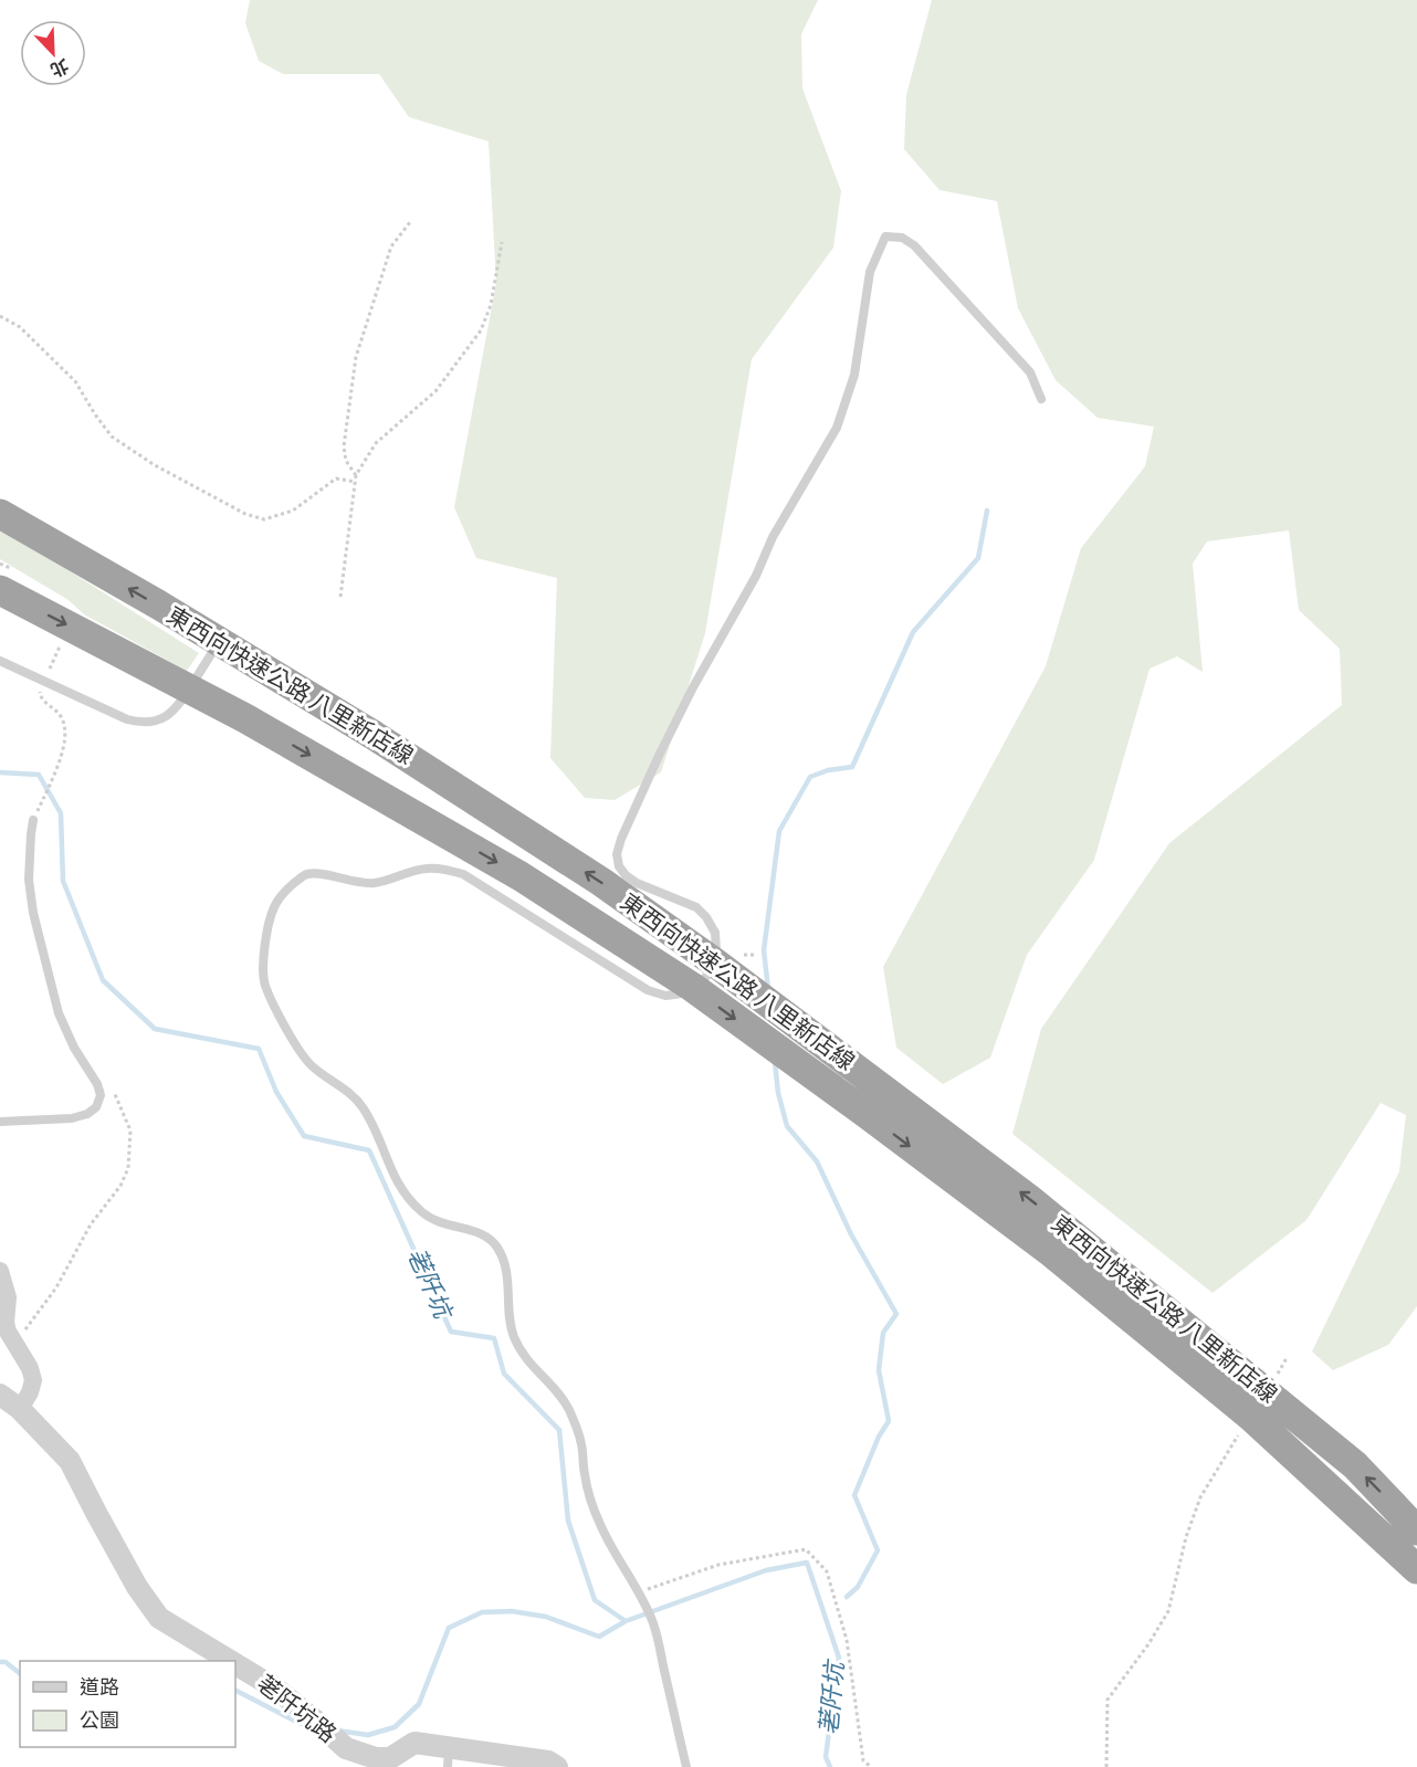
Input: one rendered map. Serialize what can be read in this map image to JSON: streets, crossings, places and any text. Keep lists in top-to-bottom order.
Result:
{
  "streets": {
    "highway": ["東西向快速公路 八里新店線"],
    "street": ["荖阡坑路"]
  },
  "water": ["荖阡坑"],
  "legend": ["道路", "公園"],
  "north": "bottom right"
}
